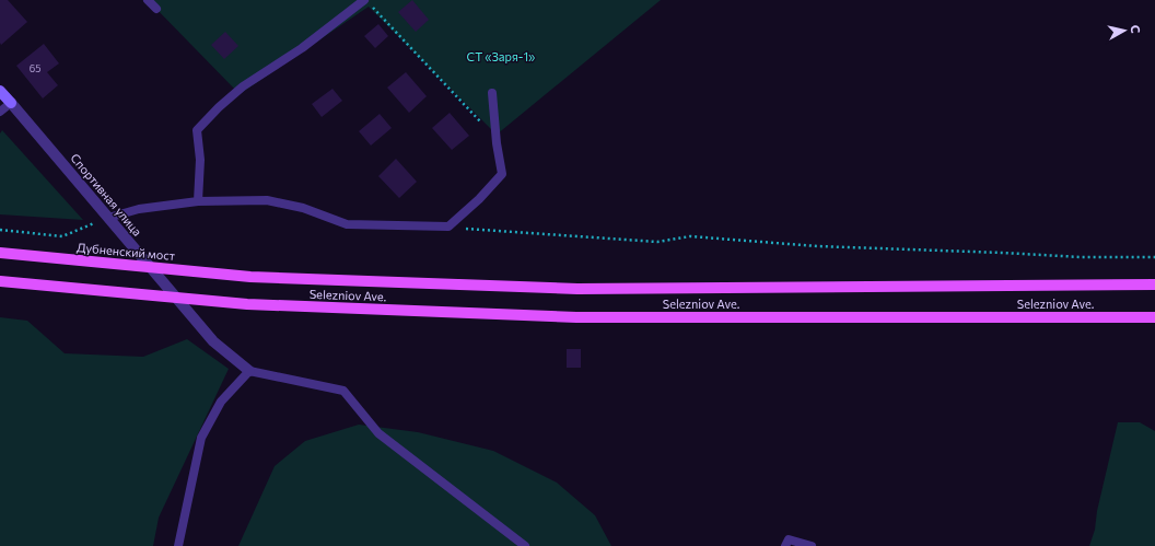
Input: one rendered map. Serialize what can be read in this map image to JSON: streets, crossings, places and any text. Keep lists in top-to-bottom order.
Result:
{
  "streets": {
    "main road": ["Дубненский мост", "Selezniov Ave."],
    "street": ["Спортивная улица"]
  },
  "crossings": [
    ["Дубненский мост", "Selezniov Ave."]
  ],
  "parks": ["СТ «Заря-1»"],
  "house_numbers": ["65"],
  "north": "right"
}
